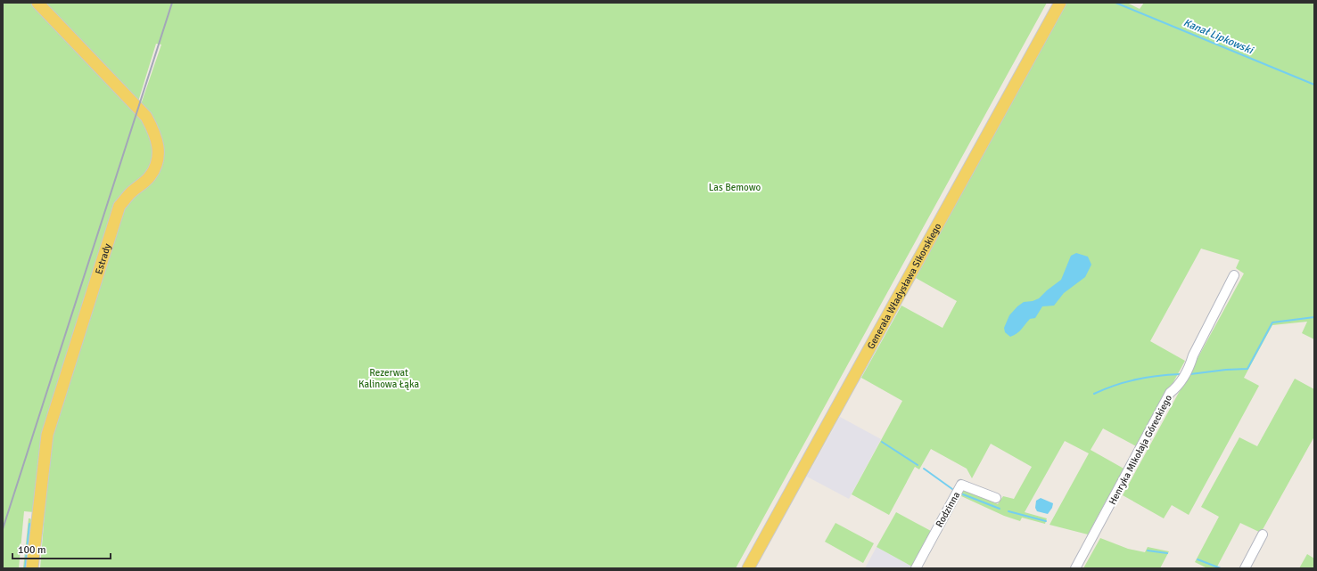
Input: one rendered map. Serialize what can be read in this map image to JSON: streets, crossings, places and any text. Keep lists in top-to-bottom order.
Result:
{
  "streets": {
    "main road": ["Estrady", "Generała Władysława Sikorskiego"],
    "street": ["Henryka Mikołaja Góreckiego", "Rodzinna"]
  },
  "water": ["Kanał Lipkowski"],
  "parks": ["Las Bemowo", "Rezerwat Kalinowa Łąka"],
  "scale_bar": "100 m"
}
